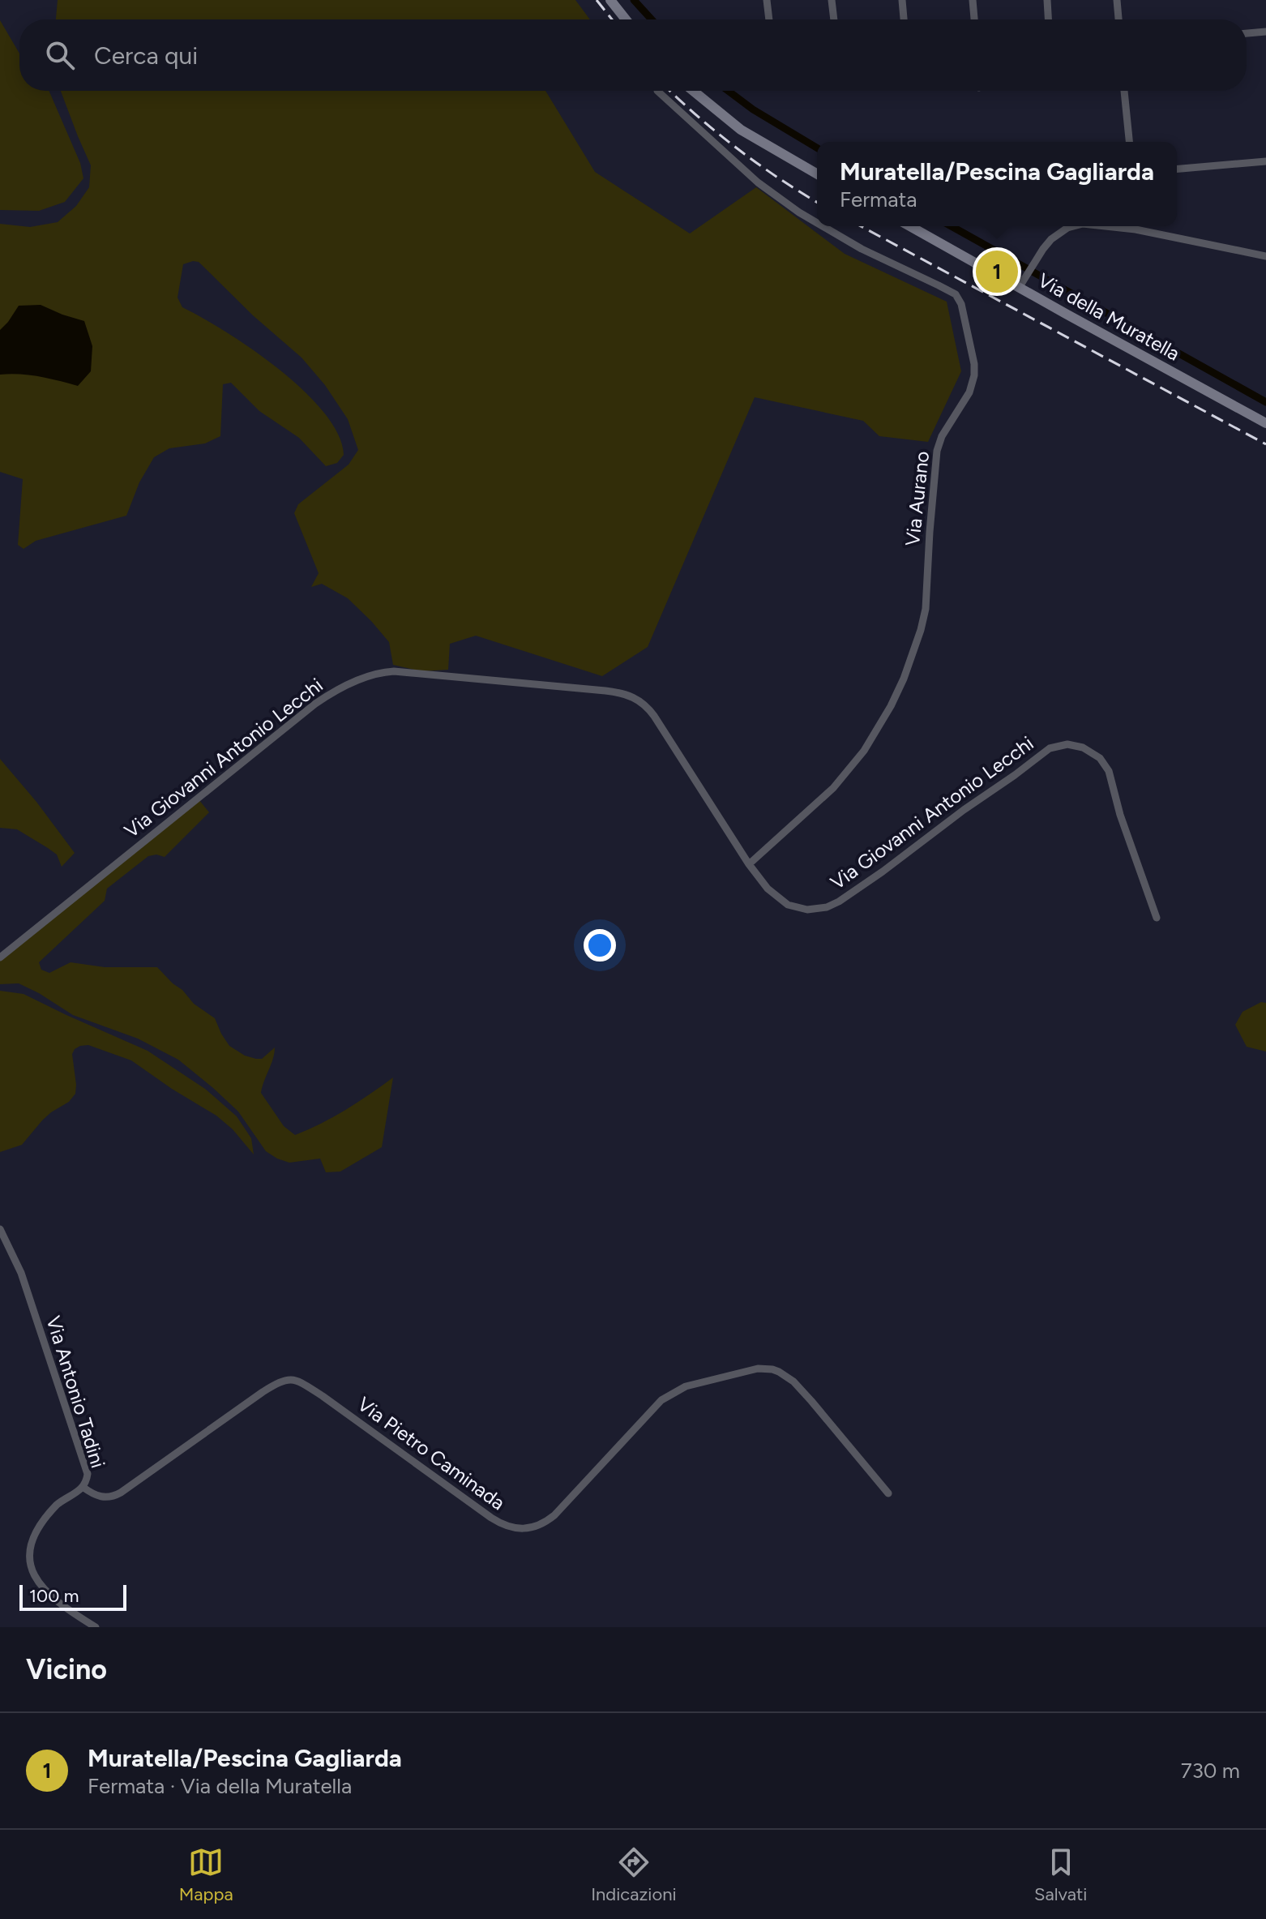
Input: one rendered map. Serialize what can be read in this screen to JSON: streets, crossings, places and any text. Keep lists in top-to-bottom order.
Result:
{
  "streets": {
    "street": [
      "Via della Muratella",
      "Via Aurano",
      "Via Giovanni Antonio Lecchi",
      "Via Antonio Tadini",
      "Via Pietro Caminada"
    ]
  },
  "crossings": [
    ["Via Aurano", "Via Giovanni Antonio Lecchi"],
    ["Via Antonio Tadini", "Via Pietro Caminada"]
  ],
  "scale_bar": "100 m",
  "page": {
    "search": "Cerca qui",
    "popup": ["Muratella/Pescina Gagliarda", "Fermata"],
    "pins": "1",
    "scale": "100 m",
    "heading": "Vicino",
    "list": [
      {
        "mark": "1",
        "name": "Muratella/Pescina Gagliarda",
        "note": "Fermata · Via della Muratella",
        "value": "730 m"
      }
    ],
    "nav": ["Mappa", "Indicazioni", "Salvati"]
  }
}
